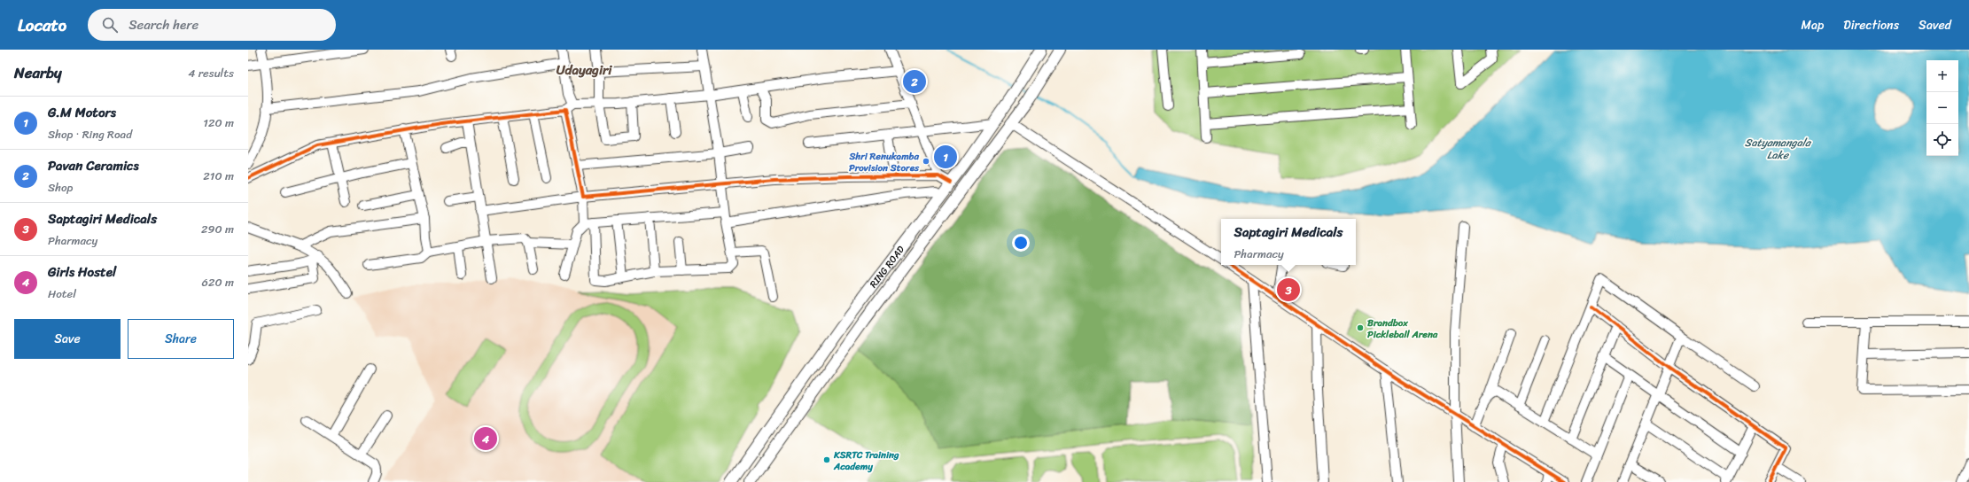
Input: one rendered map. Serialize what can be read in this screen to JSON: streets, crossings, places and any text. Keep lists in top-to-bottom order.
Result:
{
  "streets": {
    "main road": ["RING ROAD"]
  },
  "districts": ["Udayagiri"],
  "water": ["Satyamangala Lake"],
  "places": ["Shri Renukamba Provision Stores", "Brandbox Pickleball Arena", "KSRTC Training Academy"],
  "page": {
    "header": "Locato",
    "search": "Search here",
    "nav": ["Map", "Directions", "Saved"],
    "heading": ["Nearby", "4 results"],
    "map_buttons": ["+", "−"],
    "pins": [
      "2",
      "1",
      "3",
      "4"
    ],
    "list": [
      {
        "mark": "1",
        "name": "G.M Motors",
        "note": "Shop · Ring Road",
        "value": "120 m"
      },
      {
        "mark": "2",
        "name": "Pavan Ceramics",
        "note": "Shop",
        "value": "210 m"
      },
      {
        "mark": "3",
        "name": "Saptagiri Medicals",
        "note": "Pharmacy",
        "value": "290 m"
      },
      {
        "mark": "4",
        "name": "Girls Hostel",
        "note": "Hotel",
        "value": "620 m"
      }
    ],
    "popup": ["Saptagiri Medicals", "Pharmacy"],
    "buttons": ["Save", "Share"]
  }
}
